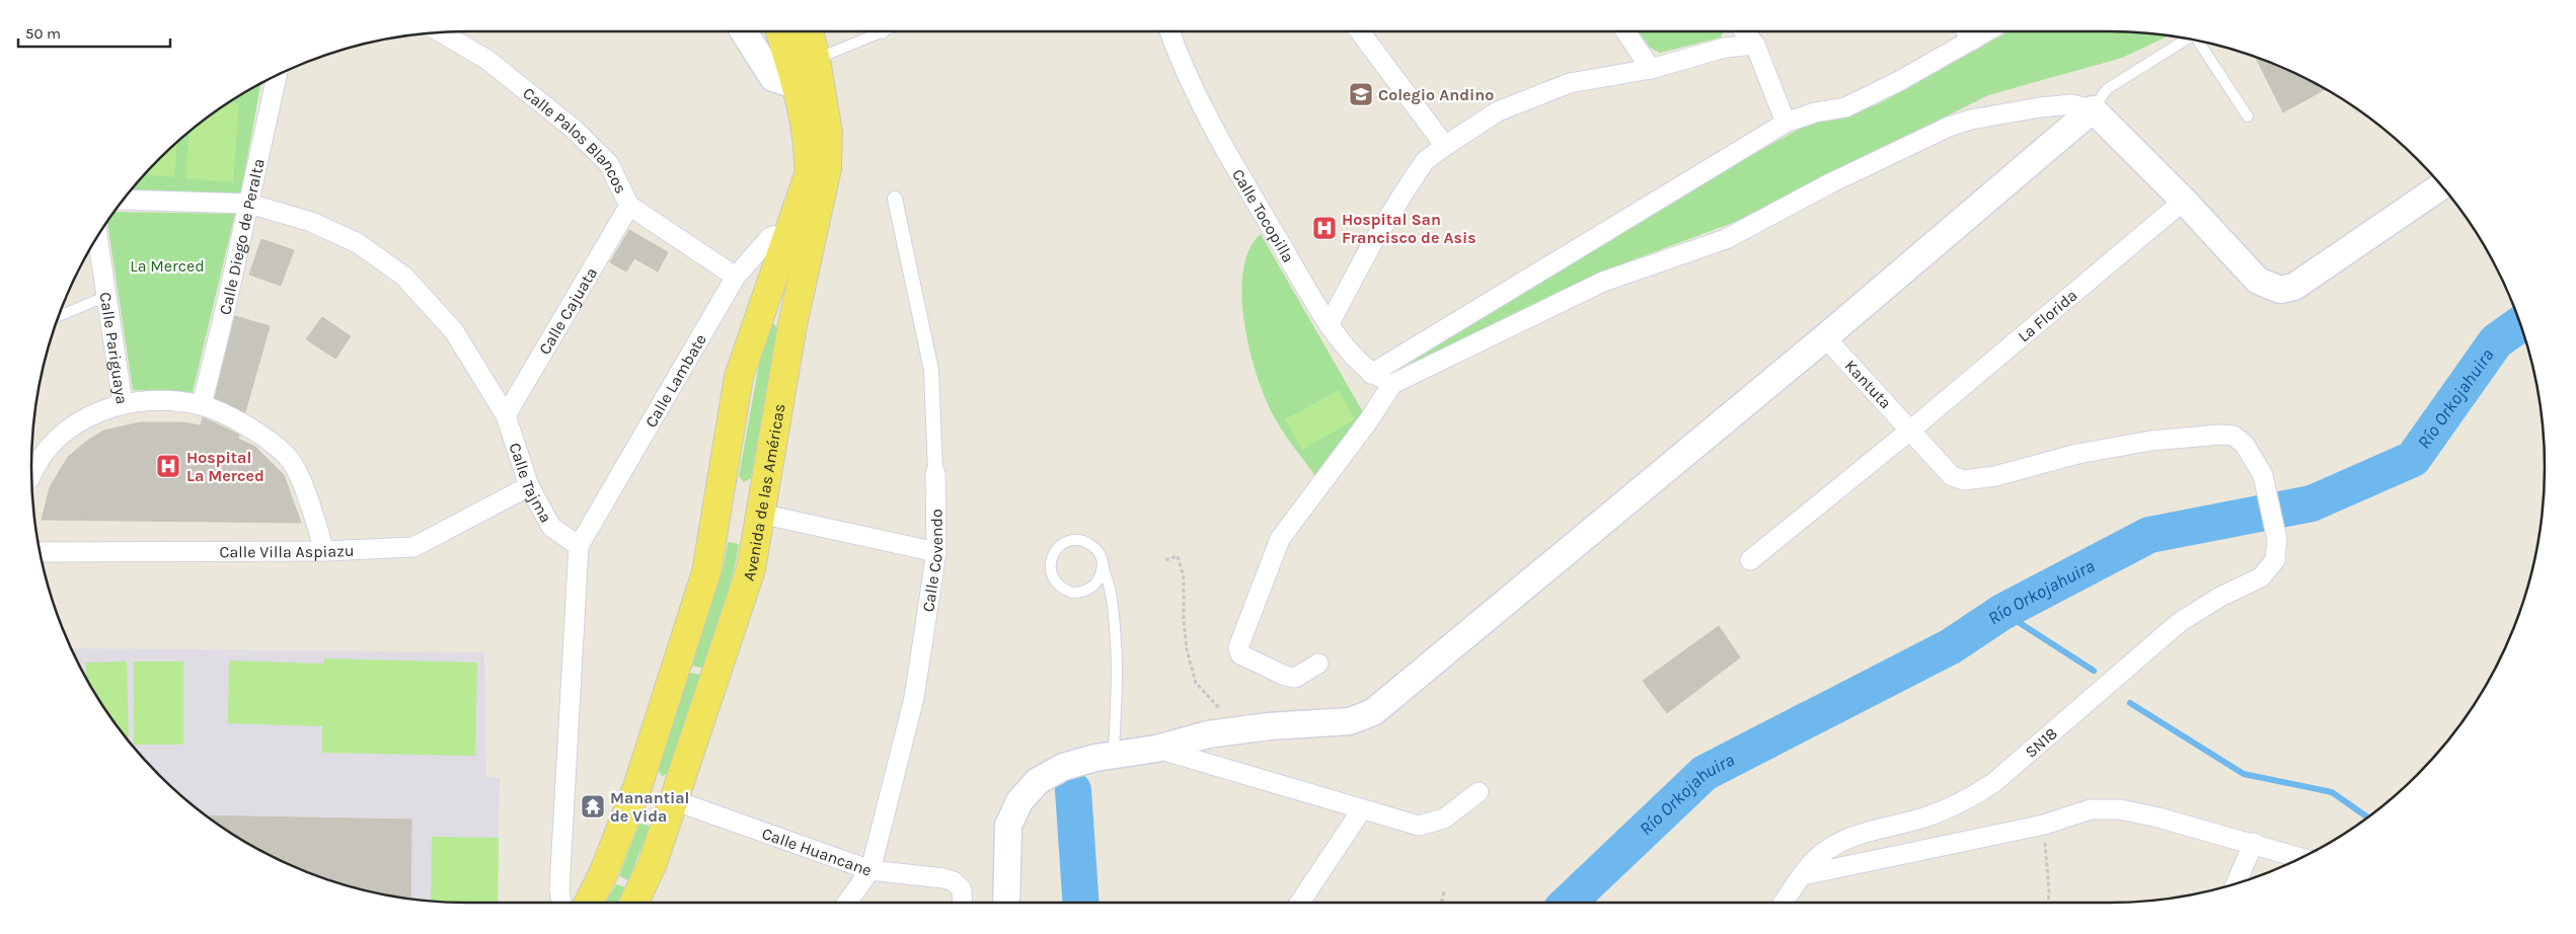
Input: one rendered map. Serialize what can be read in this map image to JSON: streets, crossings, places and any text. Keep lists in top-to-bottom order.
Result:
{
  "streets": {
    "main road": ["Avenida de las Américas"],
    "street": [
      "Calle Palos Blancos",
      "Calle Tocopilla",
      "Calle Diego de Peralta",
      "Calle Cajuata",
      "La Florida",
      "Calle Pariguaya",
      "Calle Lambate",
      "Kantuta",
      "Calle Tajma",
      "Calle Villa Aspiazu",
      "Calle Covendo",
      "SN18",
      "Calle Huancane"
    ]
  },
  "crossings": [
    ["Calle Palos Blancos", "Calle Cajuata"],
    ["Calle Palos Blancos", "Calle Lambate"],
    ["Calle Diego de Peralta", "Calle Tajma"],
    ["Calle Cajuata", "Calle Tajma"],
    ["La Florida", "Kantuta"],
    ["Calle Lambate", "Calle Tajma"],
    ["Calle Lambate", "Avenida de las Américas"],
    ["Kantuta", "SN18"],
    ["Calle Tajma", "Calle Villa Aspiazu"],
    ["Avenida de las Américas", "Calle Huancane"],
    ["Calle Covendo", "Calle Huancane"]
  ],
  "water": ["Río Orkojahuira"],
  "parks": ["La Merced"],
  "places": {
    "school or university": ["Colegio Andino"],
    "hospital": ["Hospital San Francisco de Asis", "Hospital La Merced"],
    "temple": ["Manantial de Vida"]
  },
  "scale_bar": "50 m"
}
